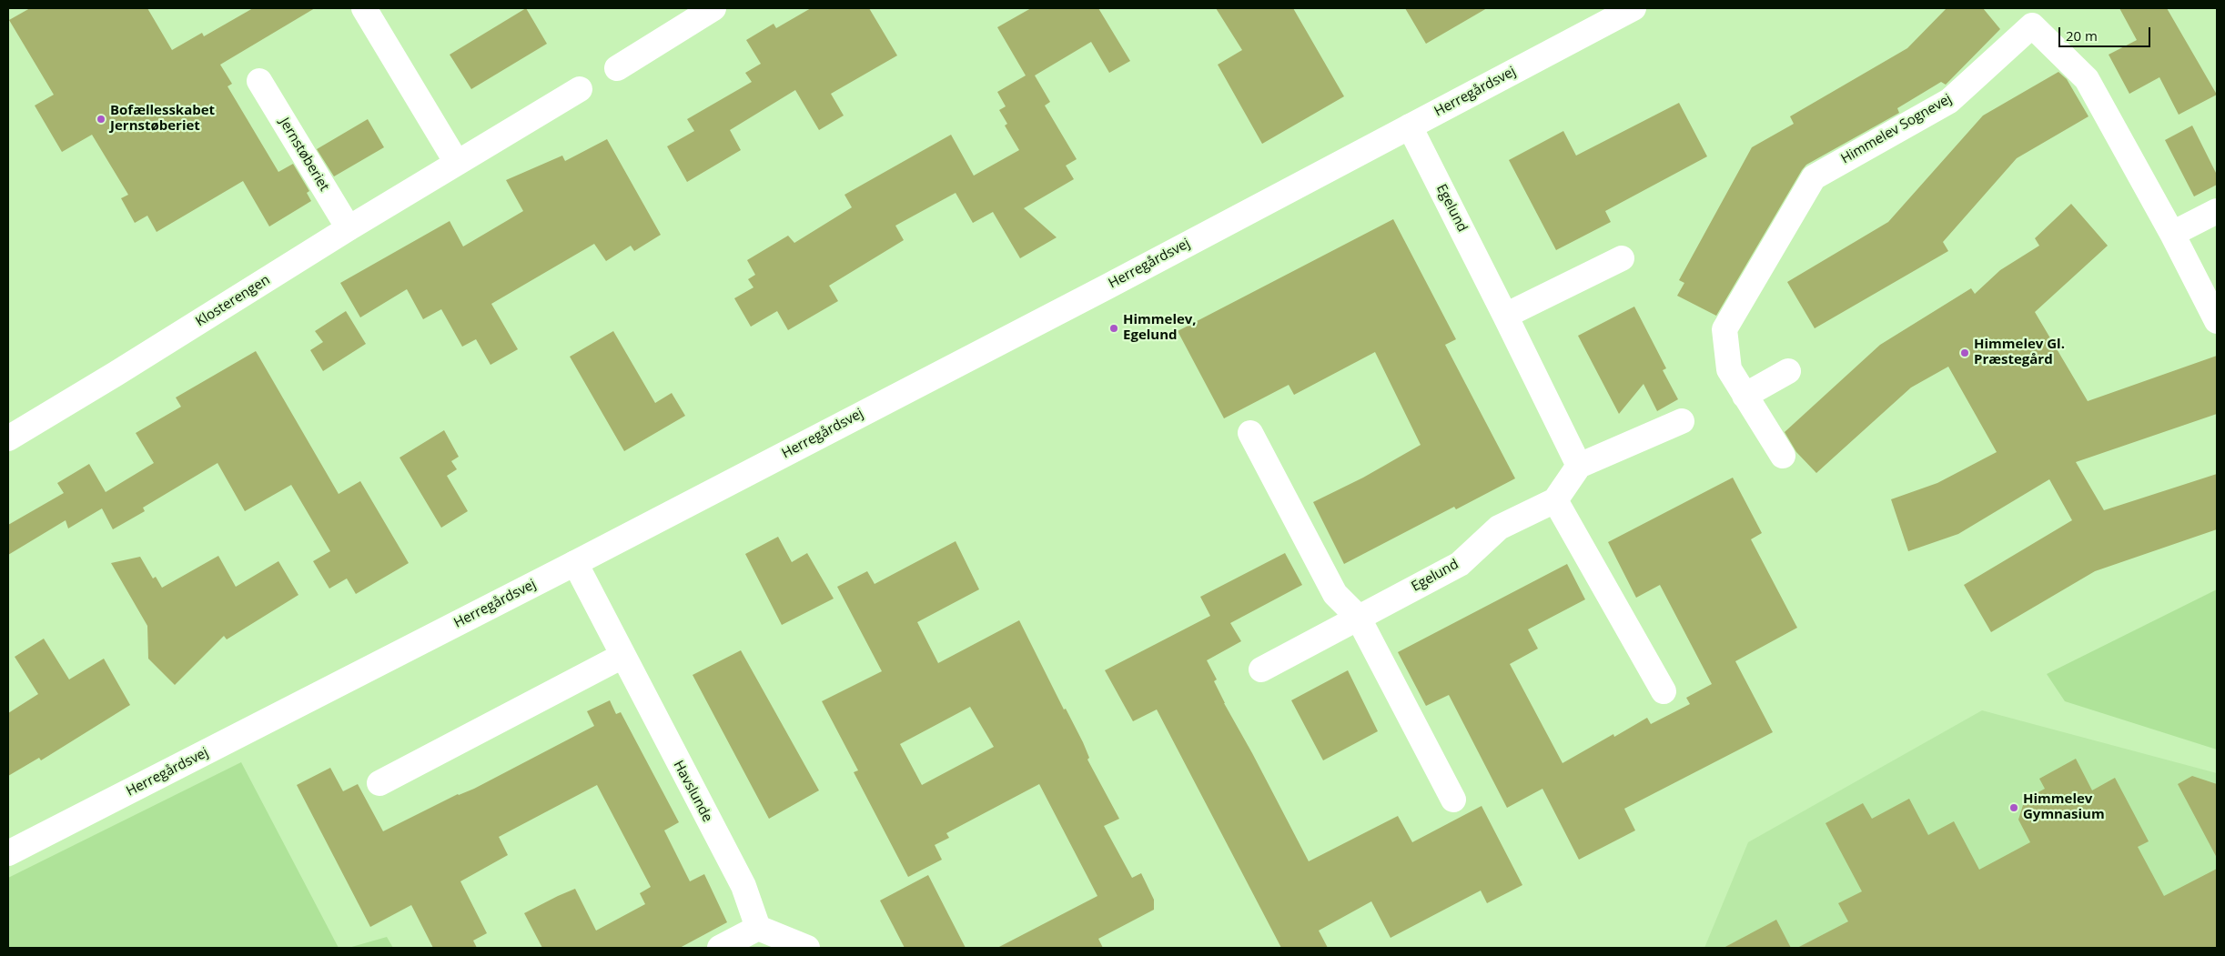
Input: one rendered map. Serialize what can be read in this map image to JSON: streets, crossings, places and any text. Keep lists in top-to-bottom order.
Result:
{
  "streets": {
    "street": [
      "Herregårdsvej",
      "Himmelev Sognevej",
      "Jernstøberiet",
      "Egelund",
      "Klosterengen",
      "Havslunde"
    ]
  },
  "crossings": [
    ["Herregårdsvej", "Egelund"],
    ["Herregårdsvej", "Havslunde"],
    ["Jernstøberiet", "Klosterengen"]
  ],
  "places": [
    "Bofællesskabet Jernstøberiet",
    "Himmelev, Egelund",
    "Himmelev Gl. Præstegård",
    "Himmelev Gymnasium"
  ],
  "scale_bar": "20 m"
}
